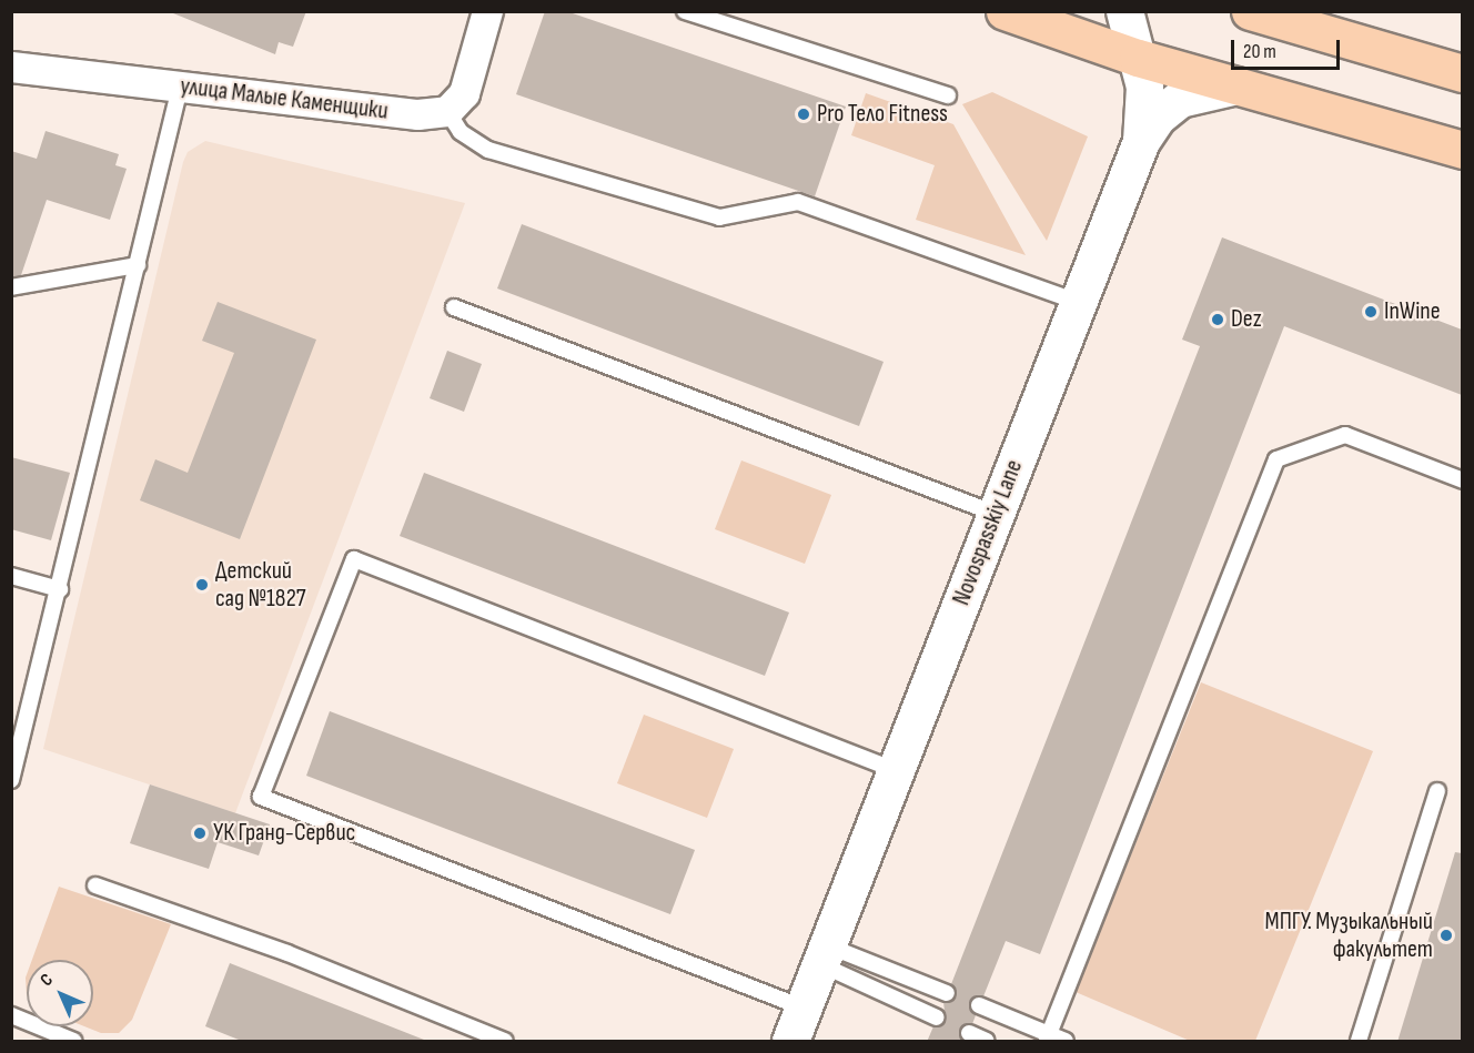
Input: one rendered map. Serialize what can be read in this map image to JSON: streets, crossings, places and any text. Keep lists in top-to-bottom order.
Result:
{
  "streets": {
    "street": ["улица Малые Каменщики", "Novospasskiy Lane"]
  },
  "places": [
    "Pro Тело Fitness",
    "InWine",
    "Dez",
    "Детский сад №1827",
    "УК Гранд-Сервис",
    "МПГУ. Музыкальный факультет"
  ],
  "scale_bar": "20 m",
  "north": "top left"
}
